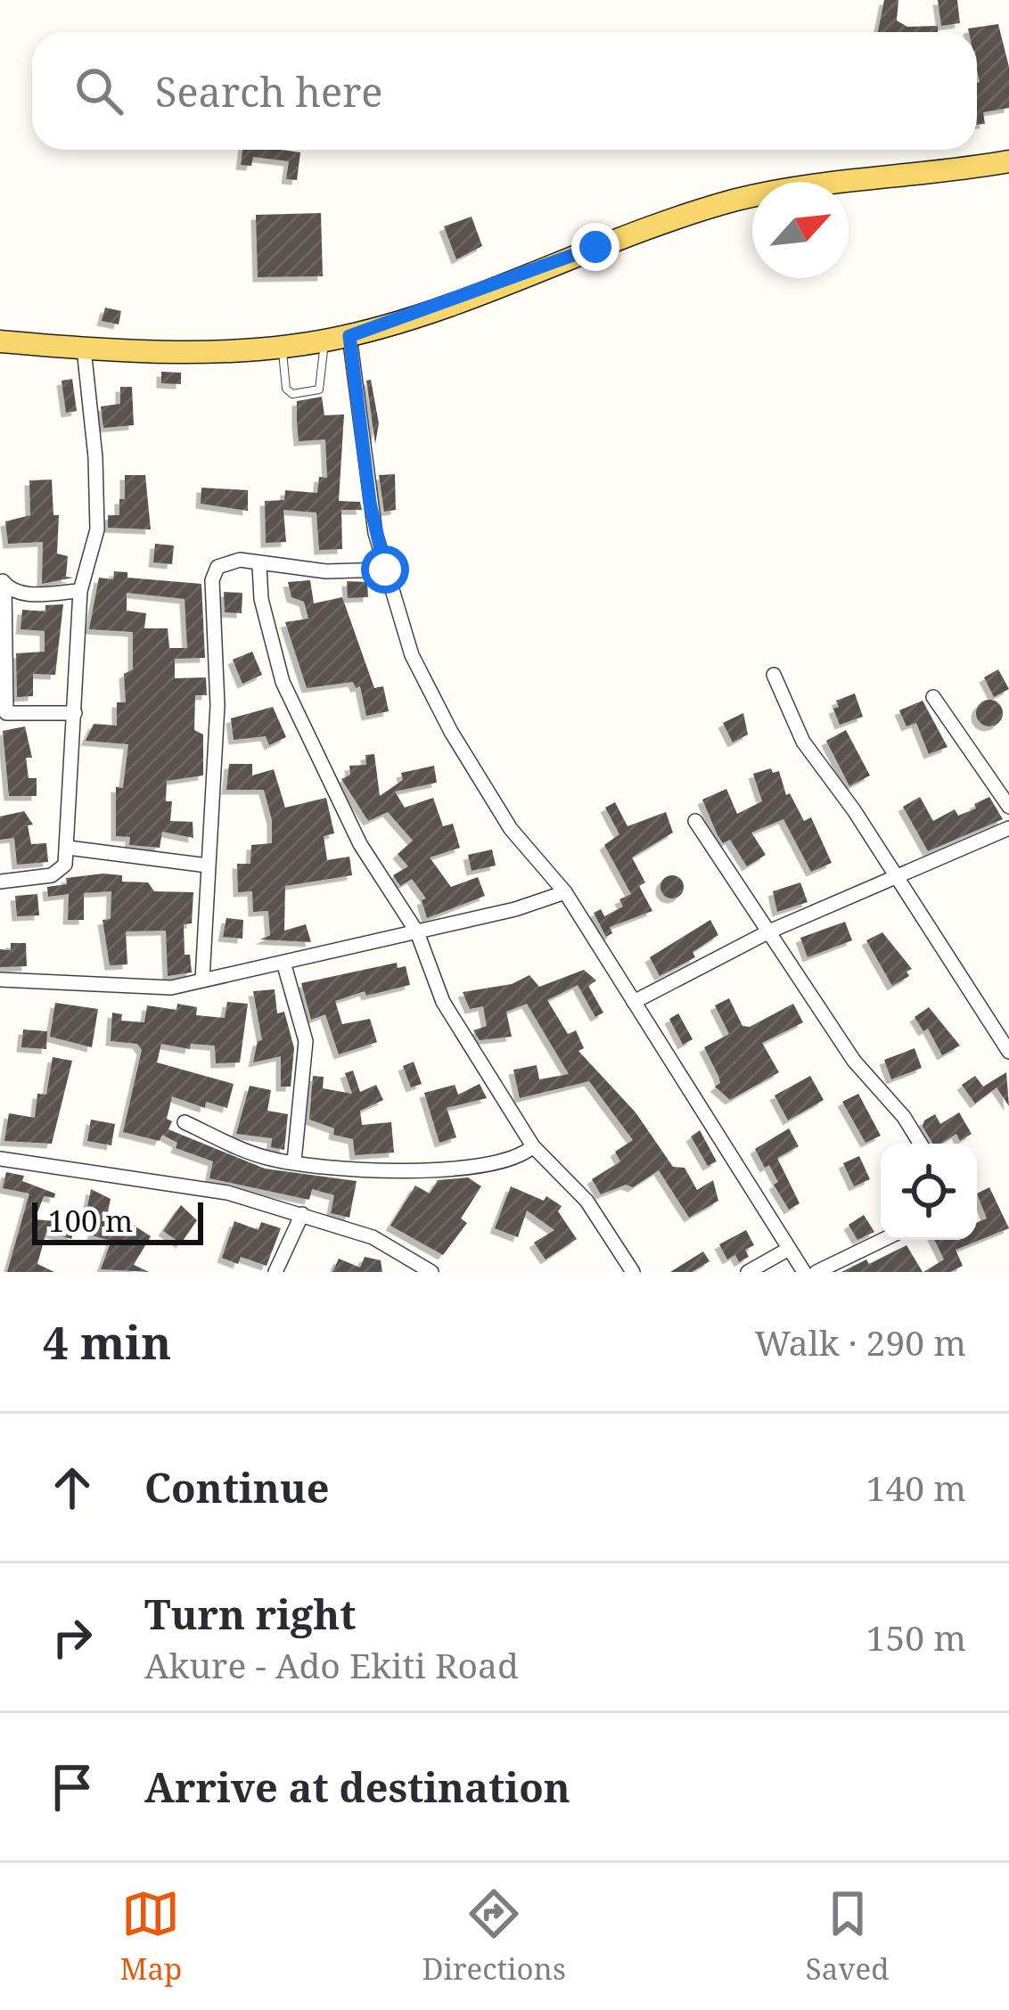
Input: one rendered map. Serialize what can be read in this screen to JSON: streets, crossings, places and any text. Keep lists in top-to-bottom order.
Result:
{
  "scale_bar": "100 m",
  "north": "top right",
  "page": {
    "search": "Search here",
    "scale": "100 m",
    "heading": ["4 min", "Walk · 290 m"],
    "list": [
      ["Continue", "140 m"],
      ["Turn right", "Akure - Ado Ekiti Road", "150 m"],
      "Arrive at destination"
    ],
    "nav": ["Map", "Directions", "Saved"]
  }
}
